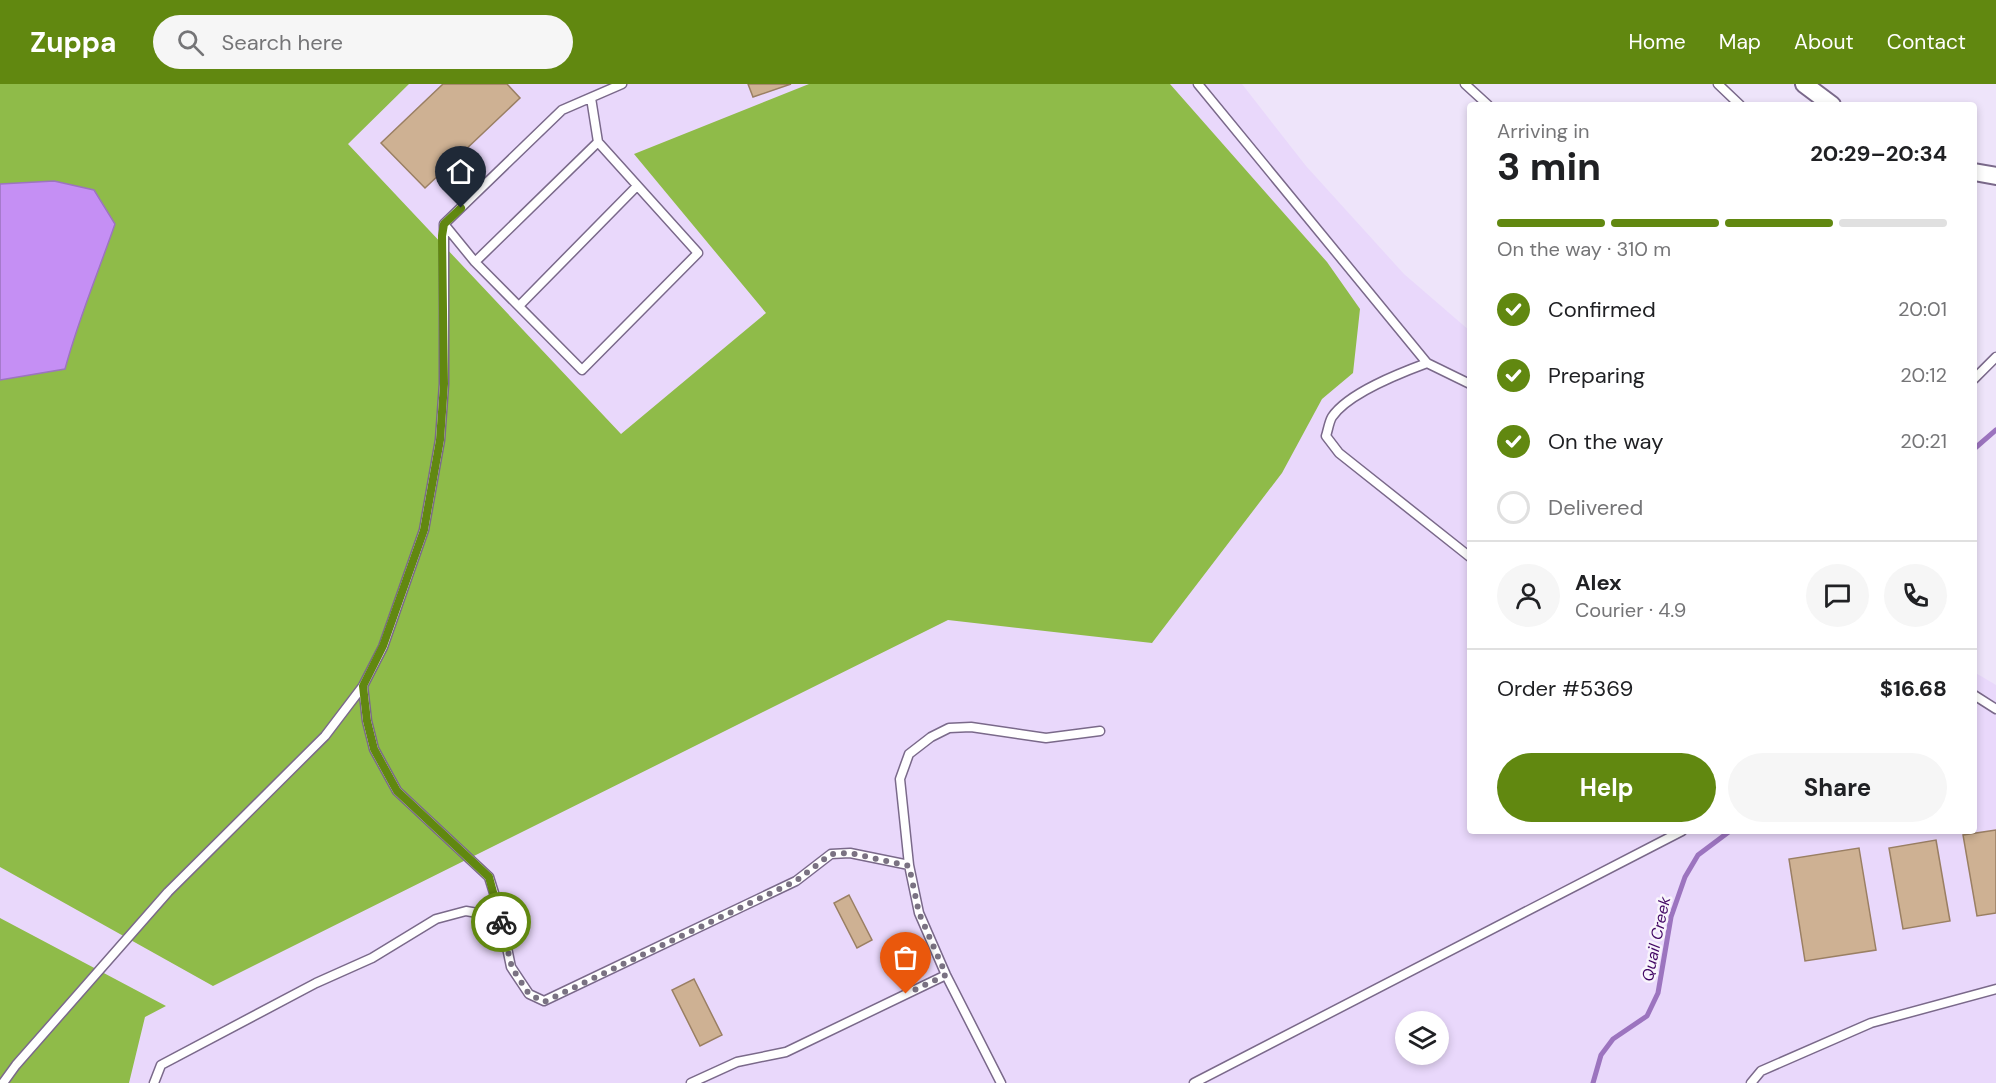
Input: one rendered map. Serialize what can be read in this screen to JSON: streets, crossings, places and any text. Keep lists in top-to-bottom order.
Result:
{
  "water": ["Quail Creek"],
  "page": {
    "header": "Zuppa",
    "search": "Search here",
    "nav": [
      "Home",
      "Map",
      "About",
      "Contact"
    ],
    "heading": ["3 min", "Arriving in", "20:29–20:34"],
    "panel": [
      "Alex",
      "Courier · 4.9",
      "Order #5369",
      "$16.68"
    ],
    "bar": "On the way · 310 m",
    "list": [
      ["Confirmed", "20:01"],
      ["Preparing", "20:12"],
      ["On the way", "20:21"],
      "Delivered"
    ],
    "buttons": ["Help", "Share"]
  }
}
